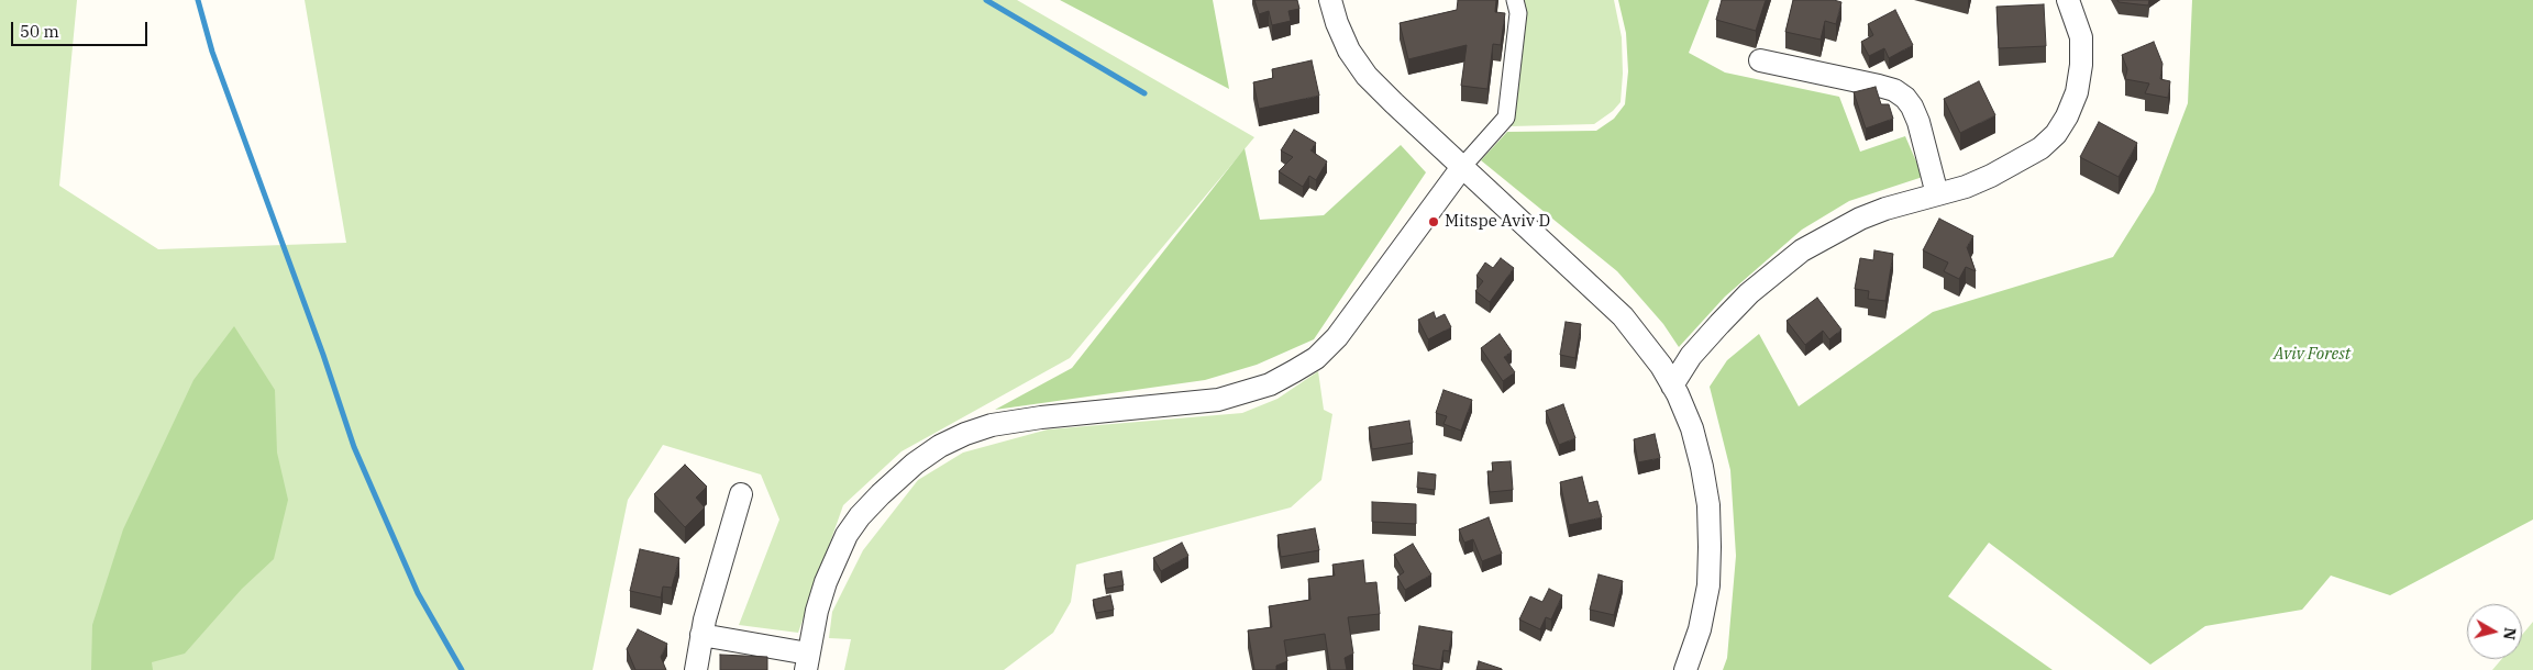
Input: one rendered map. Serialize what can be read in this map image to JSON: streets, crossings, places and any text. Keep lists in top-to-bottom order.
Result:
{
  "parks": ["Aviv Forest"],
  "places": ["Mitspe Aviv D"],
  "scale_bar": "50 m",
  "north": "right"
}
